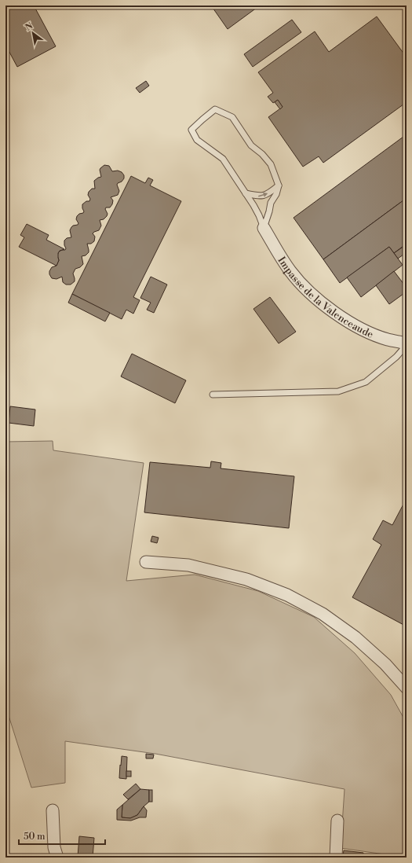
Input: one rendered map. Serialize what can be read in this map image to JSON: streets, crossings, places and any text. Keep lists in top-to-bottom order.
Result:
{
  "streets": {
    "street": ["Impasse de la Valenceaude"]
  },
  "scale_bar": "50 m",
  "north": "top left"
}
